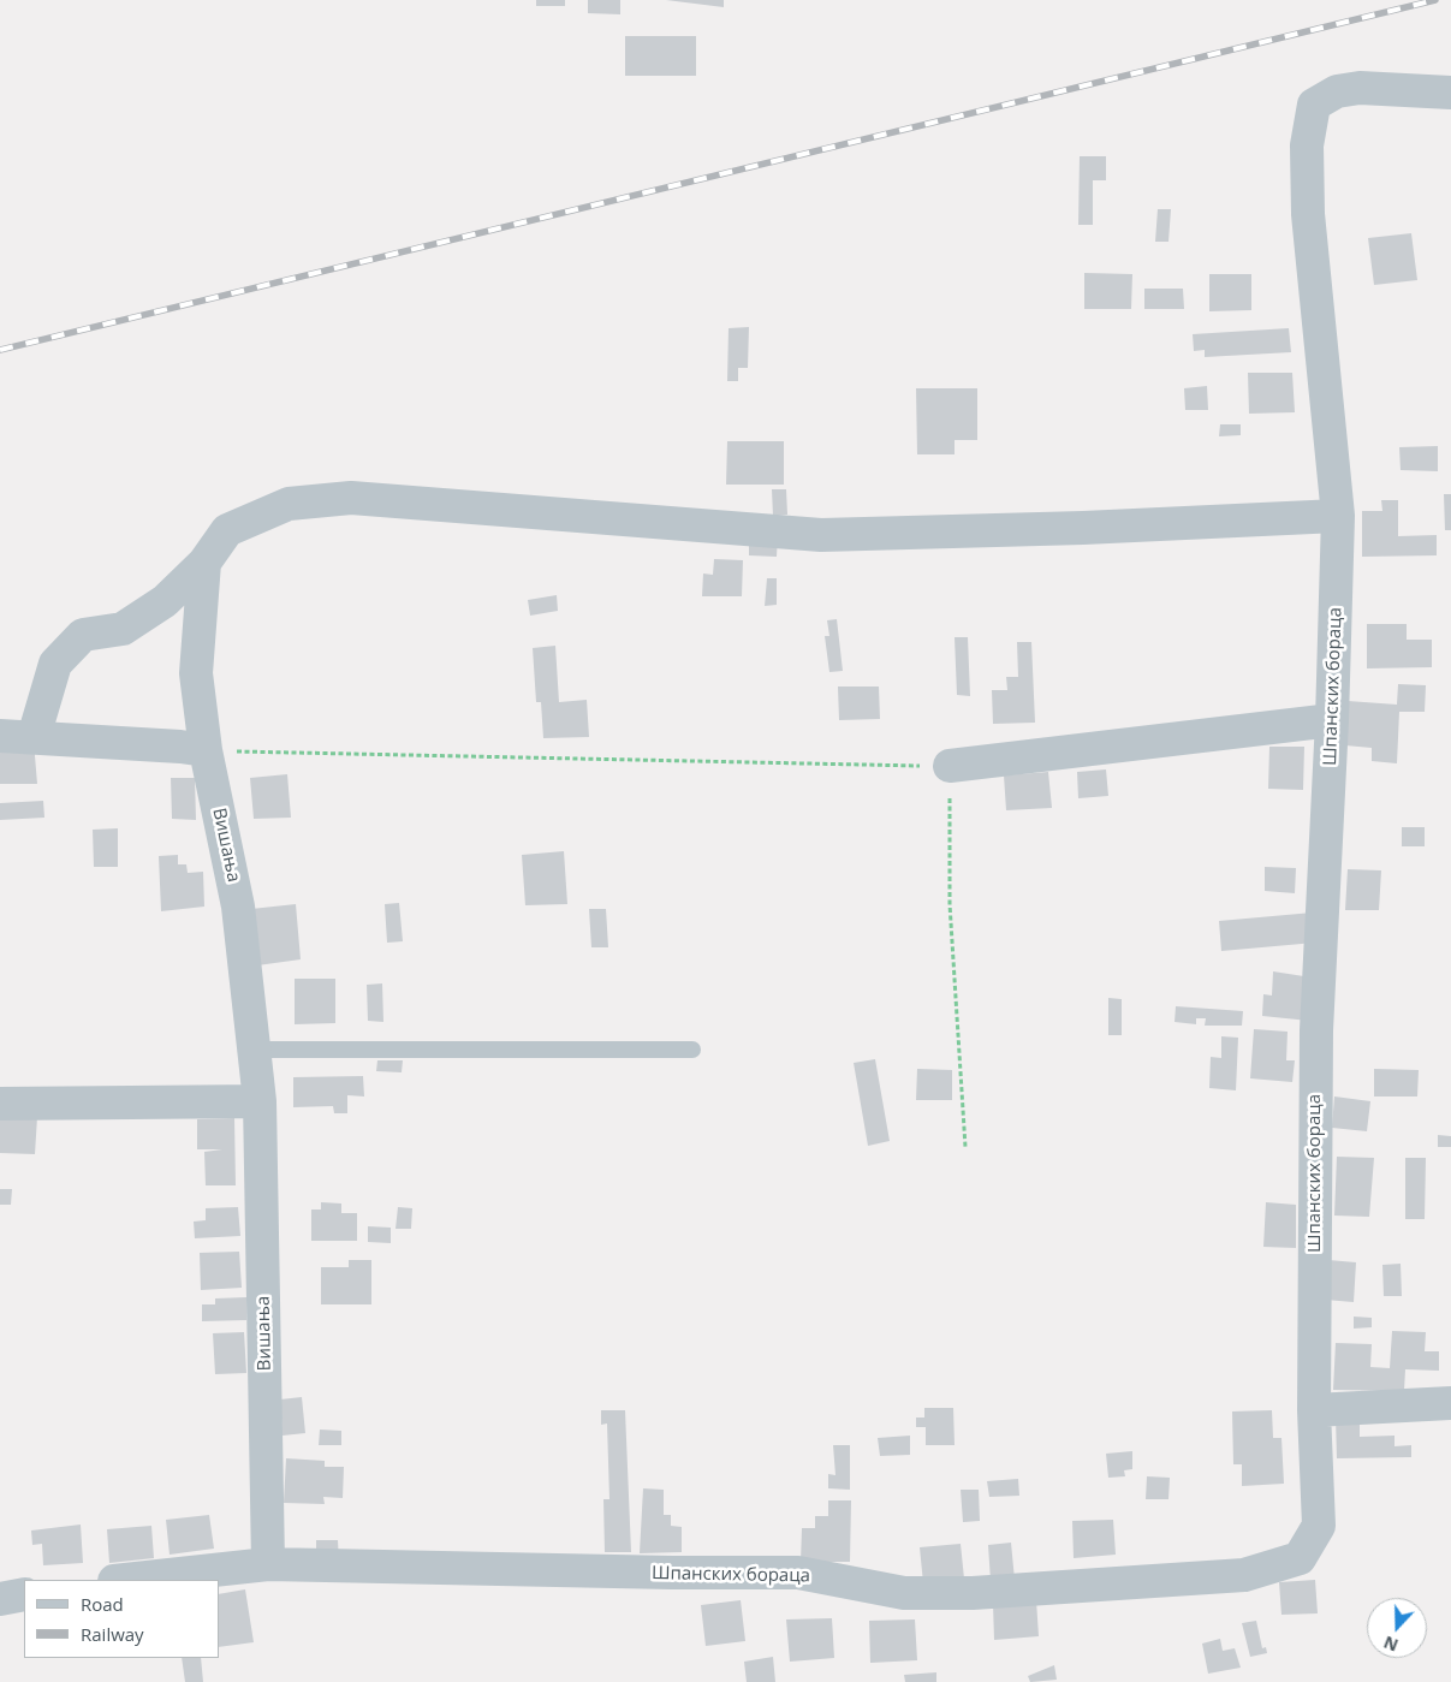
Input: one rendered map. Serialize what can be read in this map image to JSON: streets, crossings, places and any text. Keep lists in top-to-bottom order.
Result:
{
  "streets": {
    "street": ["Шпанских бораца", "Вишања"]
  },
  "crossings": [
    ["Шпанских бораца", "Вишања"]
  ],
  "legend": ["Road", "Railway"],
  "north": "bottom"
}
